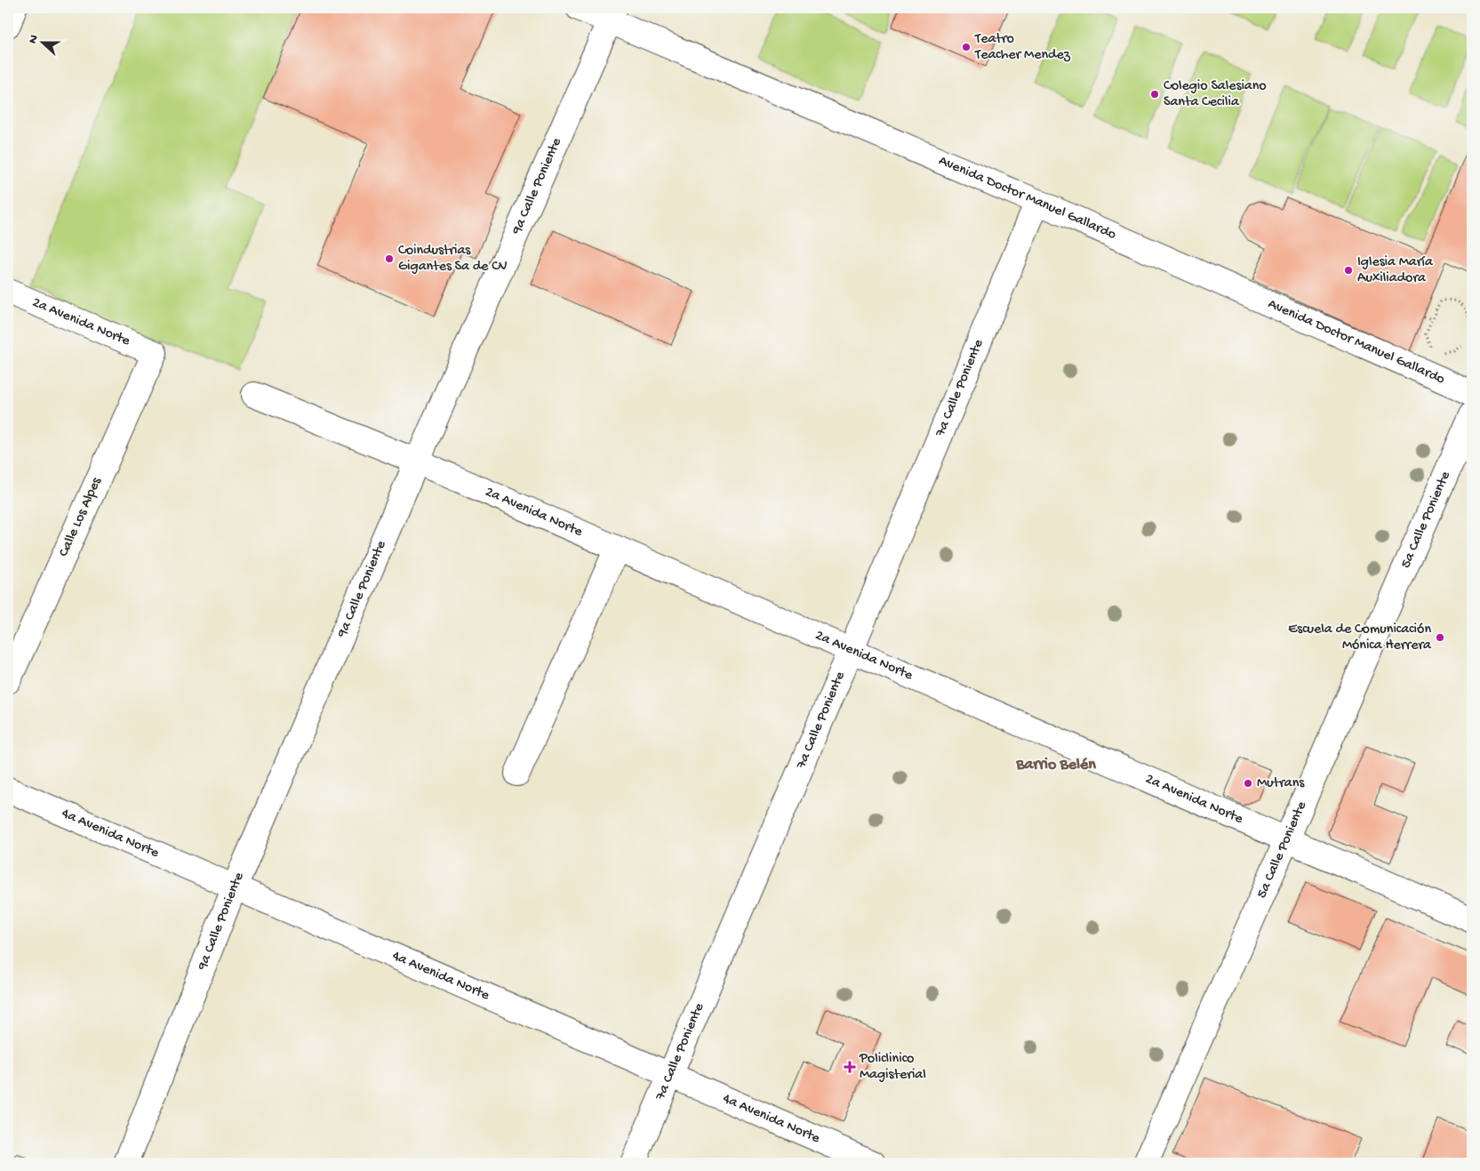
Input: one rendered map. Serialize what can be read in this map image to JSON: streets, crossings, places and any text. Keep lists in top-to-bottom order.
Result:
{
  "streets": {
    "street": [
      "9a Calle Poniente",
      "Avenida Doctor Manuel Gallardo",
      "2a Avenida Norte",
      "7a Calle Poniente",
      "Calle Los Alpes",
      "5a Calle Poniente",
      "4a Avenida Norte"
    ]
  },
  "crossings": [
    ["9a Calle Poniente", "Avenida Doctor Manuel Gallardo"],
    ["9a Calle Poniente", "2a Avenida Norte"],
    ["9a Calle Poniente", "4a Avenida Norte"],
    ["Avenida Doctor Manuel Gallardo", "7a Calle Poniente"],
    ["2a Avenida Norte", "7a Calle Poniente"],
    ["2a Avenida Norte", "Calle Los Alpes"],
    ["2a Avenida Norte", "5a Calle Poniente"],
    ["7a Calle Poniente", "4a Avenida Norte"]
  ],
  "districts": ["Barrio Belén"],
  "places": {
    "other": [
      "Teatro Teacher Mendez",
      "Colegio Salesiano Santa Cecilia",
      "Coindustrias Gigantes Sa de CV",
      "Iglesia María Auxiliadora",
      "Escuela de Comunicación Mónica Herrera",
      "Mutrans"
    ],
    "health": ["Policlinico Magisterial"]
  },
  "north": "left"
}
